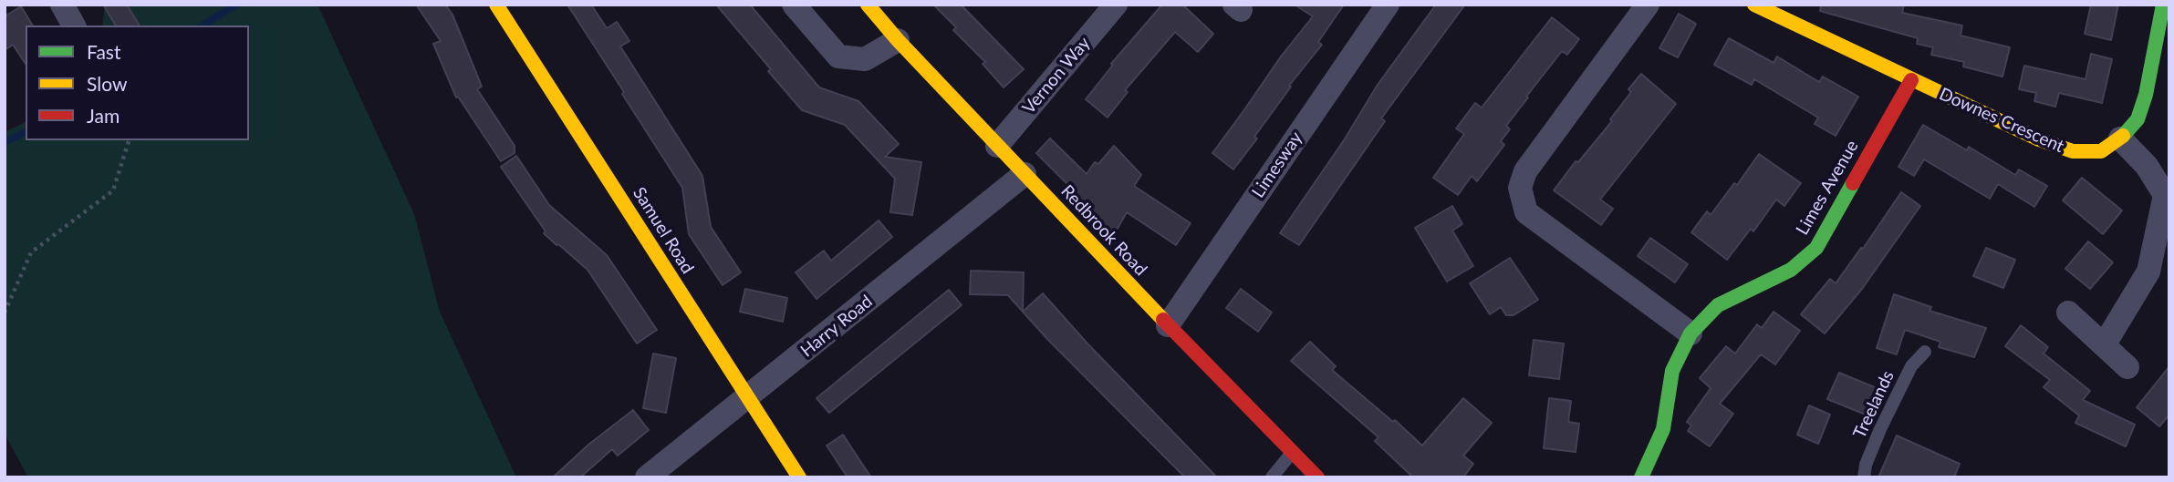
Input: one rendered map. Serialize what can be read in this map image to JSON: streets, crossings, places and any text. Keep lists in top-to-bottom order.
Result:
{
  "streets": {
    "street": [
      "Vernon Way",
      "Downes Crescent",
      "Limesway",
      "Limes Avenue",
      "Samuel Road",
      "Redbrook Road",
      "Harry Road"
    ],
    "lane": ["Treelands"]
  },
  "crossings": [
    ["Vernon Way", "Redbrook Road"],
    ["Downes Crescent", "Limes Avenue"],
    ["Limesway", "Redbrook Road"],
    ["Samuel Road", "Harry Road"],
    ["Redbrook Road", "Harry Road"]
  ],
  "legend": ["Fast", "Slow", "Jam"]
}
